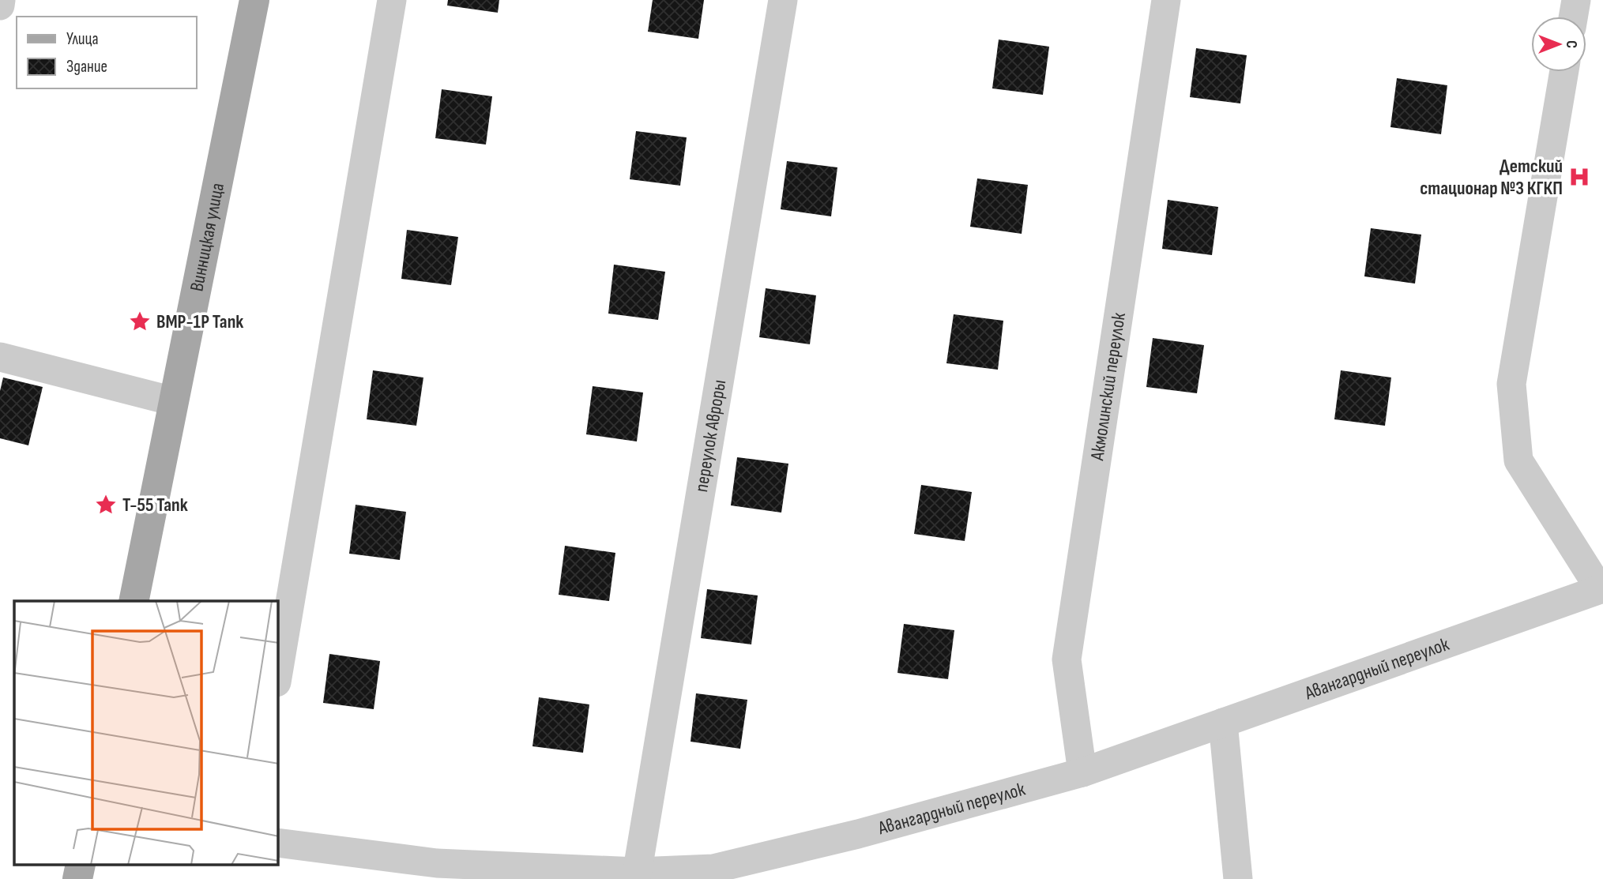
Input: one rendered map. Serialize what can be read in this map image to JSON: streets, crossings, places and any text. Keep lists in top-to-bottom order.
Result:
{
  "streets": {
    "main road": ["Винницкая улица"],
    "street": ["Акмолинский переулок", "переулок Авроры", "Авангардный переулок"]
  },
  "crossings": [
    ["Акмолинский переулок", "Авангардный переулок"],
    ["переулок Авроры", "Авангардный переулок"]
  ],
  "places": {
    "hospital": ["Детский стационар №3 КГКП"],
    "place": ["BMP-1P Tank", "T-55 Tank"]
  },
  "legend": ["Улица", "Здание"],
  "north": "right"
}
